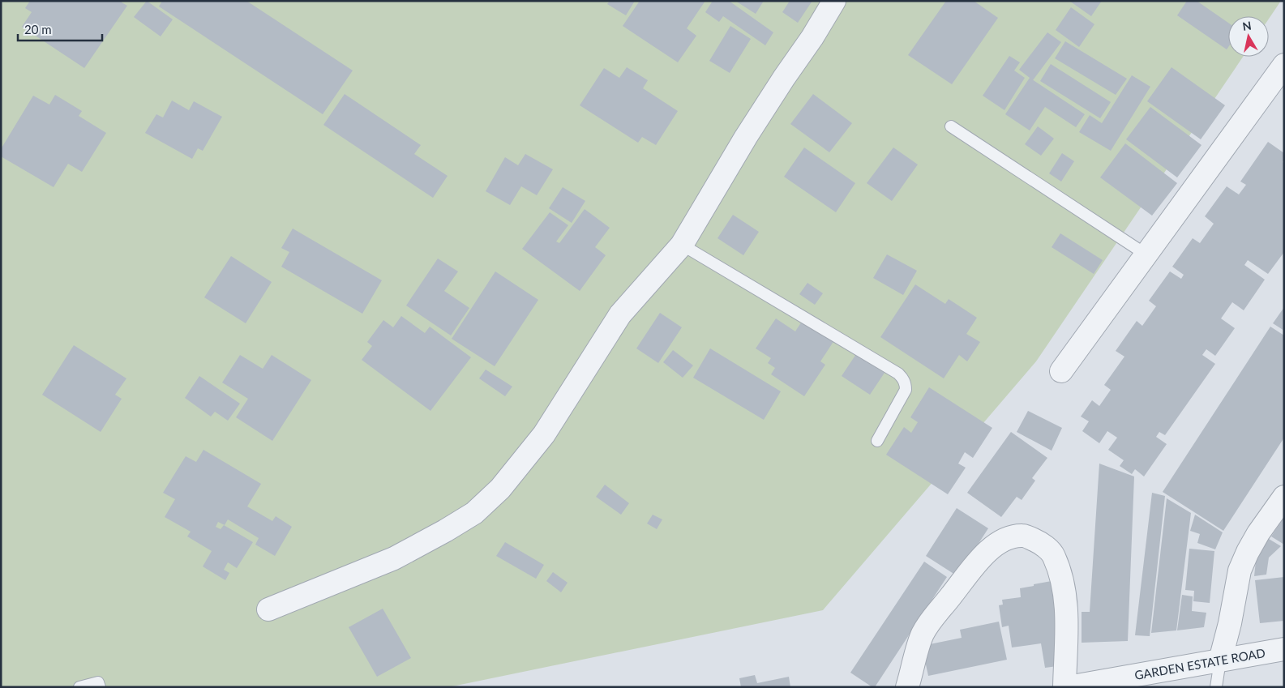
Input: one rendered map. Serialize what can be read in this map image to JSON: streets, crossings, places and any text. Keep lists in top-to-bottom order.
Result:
{
  "streets": {
    "street": ["GARDEN ESTATE ROAD"]
  },
  "scale_bar": "20 m",
  "north": "top"
}
